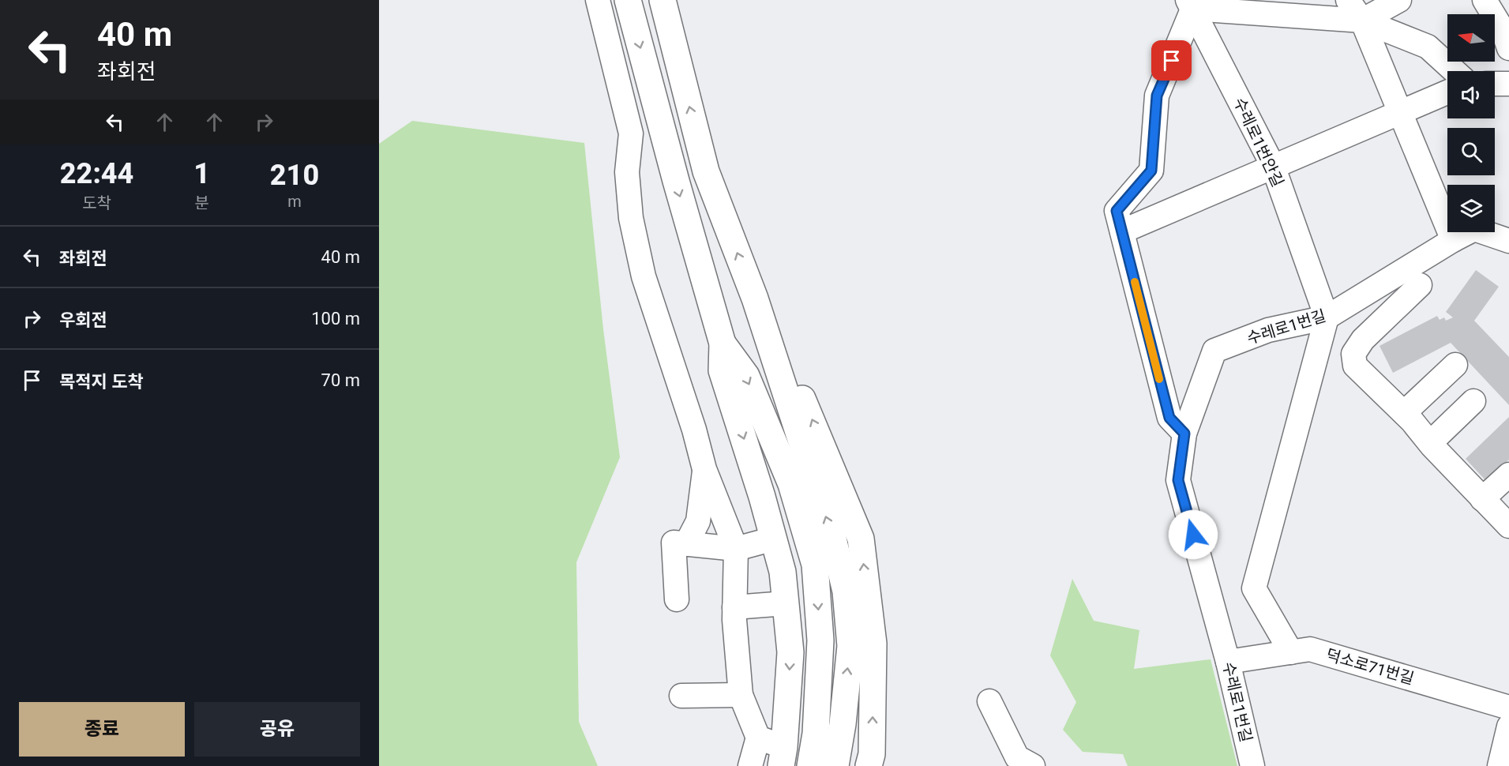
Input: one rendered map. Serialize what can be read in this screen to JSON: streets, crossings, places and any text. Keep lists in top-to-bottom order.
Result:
{
  "streets": {
    "street": ["수레로1번안길", "수레로1번길", "덕소로71번길"]
  },
  "crossings": [
    ["수레로1번안길", "수레로1번길"],
    ["수레로1번길", "덕소로71번길"]
  ],
  "north": "left",
  "page": {
    "turn": ["40 m", "좌회전"],
    "eta": [
      "22:44",
      "도착",
      "1",
      "분",
      "210",
      "m"
    ],
    "list": [
      {
        "name": "좌회전",
        "value": "40 m"
      },
      {
        "name": "우회전",
        "value": "100 m"
      },
      {
        "name": "목적지 도착",
        "value": "70 m"
      }
    ],
    "buttons": ["종료", "공유"]
  }
}
